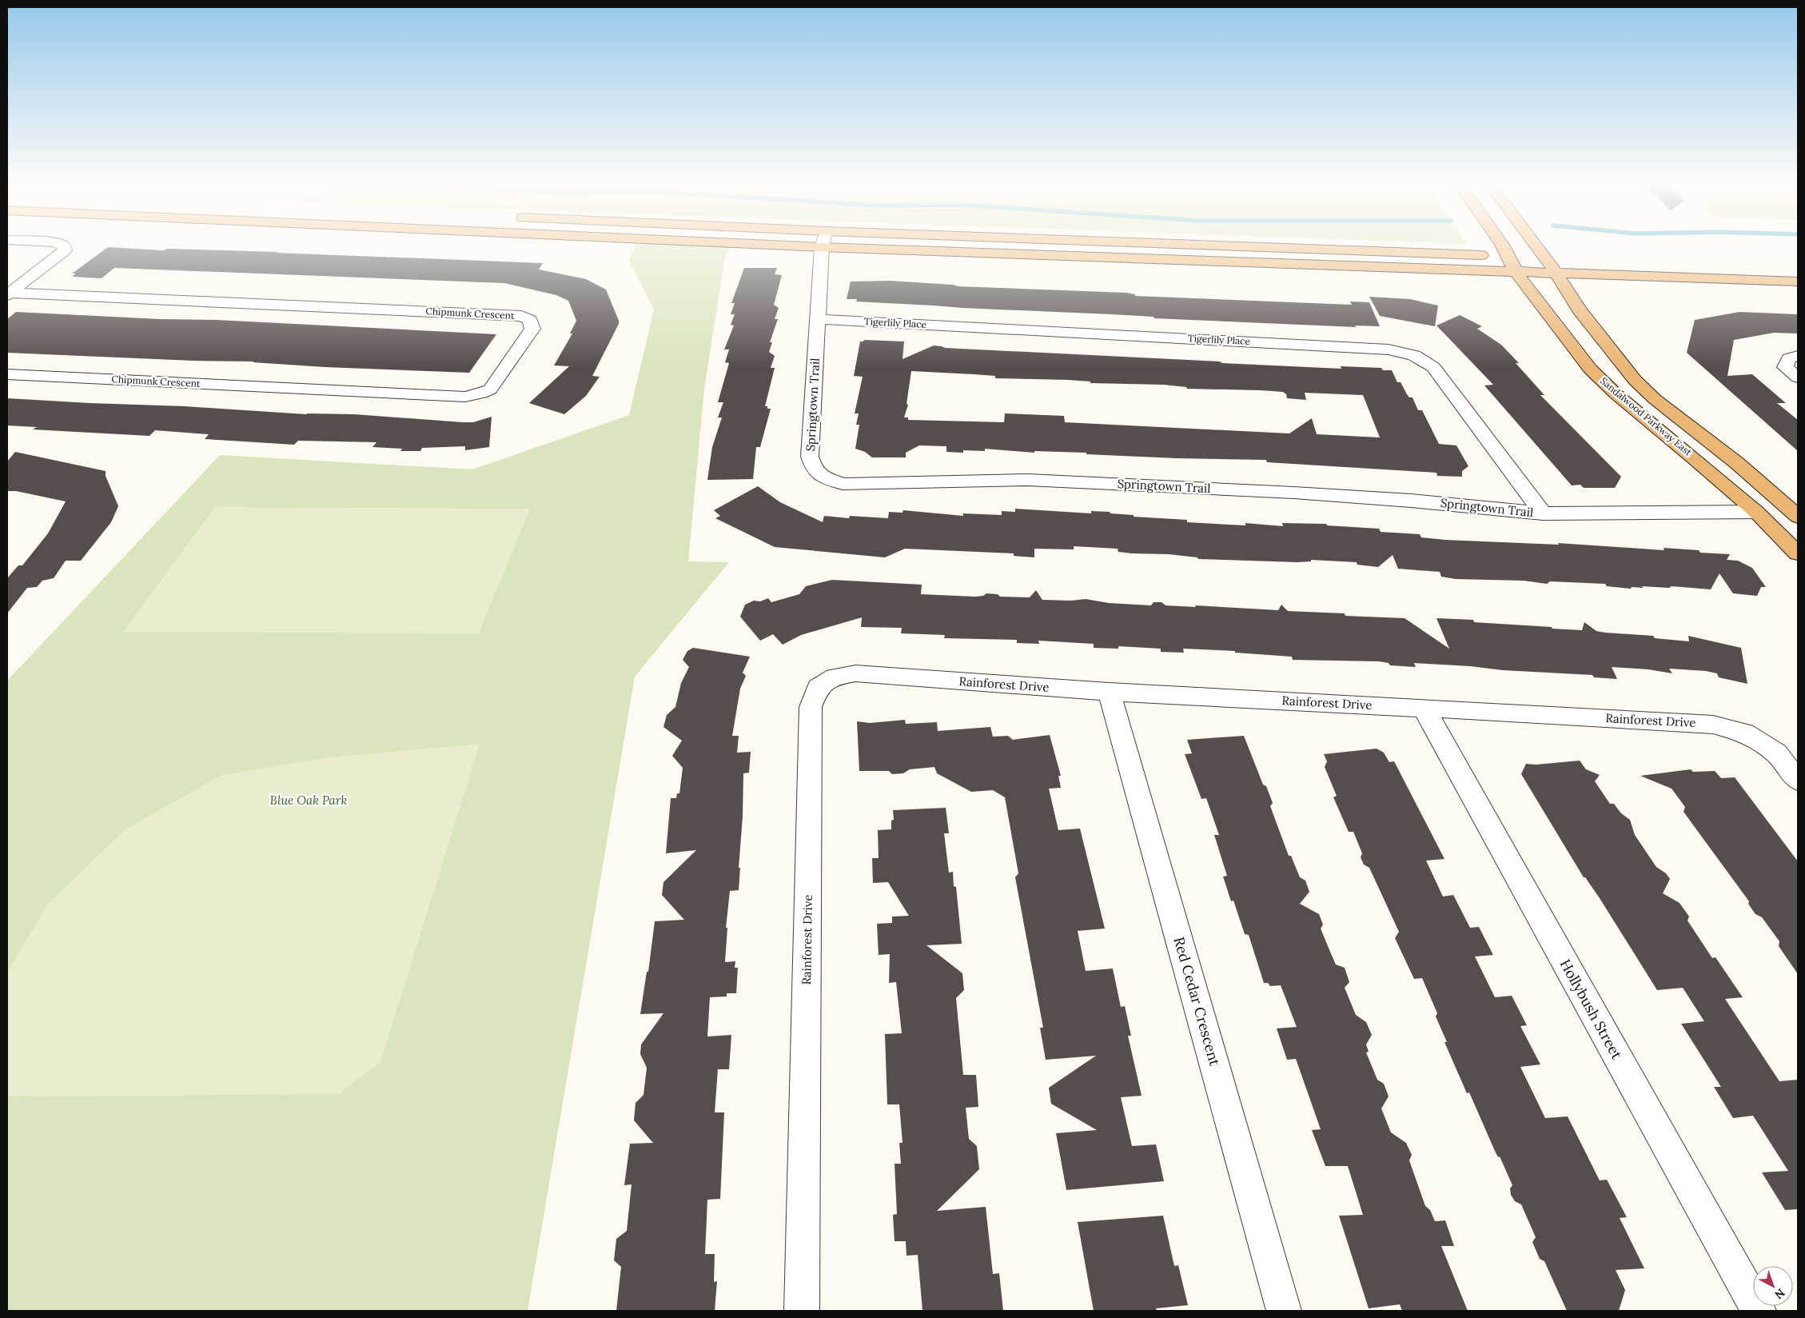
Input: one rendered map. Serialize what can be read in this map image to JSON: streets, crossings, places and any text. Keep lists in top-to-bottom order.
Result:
{
  "streets": {
    "main road": ["Sandalwood Parkway East"],
    "street": [
      "Chipmunk Crescent",
      "Tigerlily Place",
      "Springtown Trail",
      "Rainforest Drive",
      "Red Cedar Crescent",
      "Hollybush Street"
    ]
  },
  "crossings": [
    ["Tigerlily Place", "Springtown Trail"],
    ["Springtown Trail", "Sandalwood Parkway East"],
    ["Rainforest Drive", "Red Cedar Crescent"],
    ["Rainforest Drive", "Hollybush Street"]
  ],
  "parks": ["Blue Oak Park"],
  "north": "bottom right"
}
